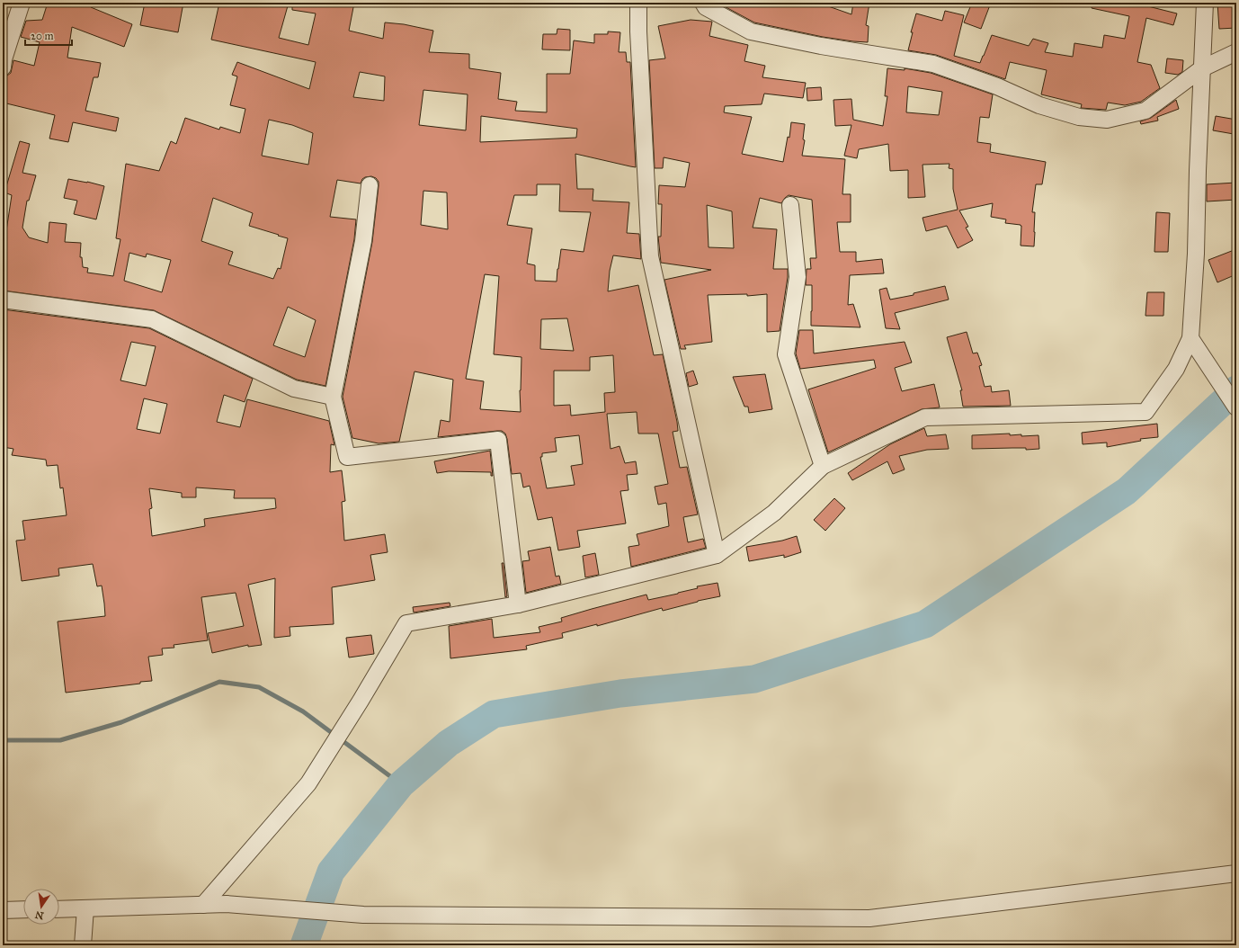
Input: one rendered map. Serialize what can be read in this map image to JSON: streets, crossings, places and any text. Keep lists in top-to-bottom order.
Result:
{
  "scale_bar": "20 m",
  "north": "bottom"
}
